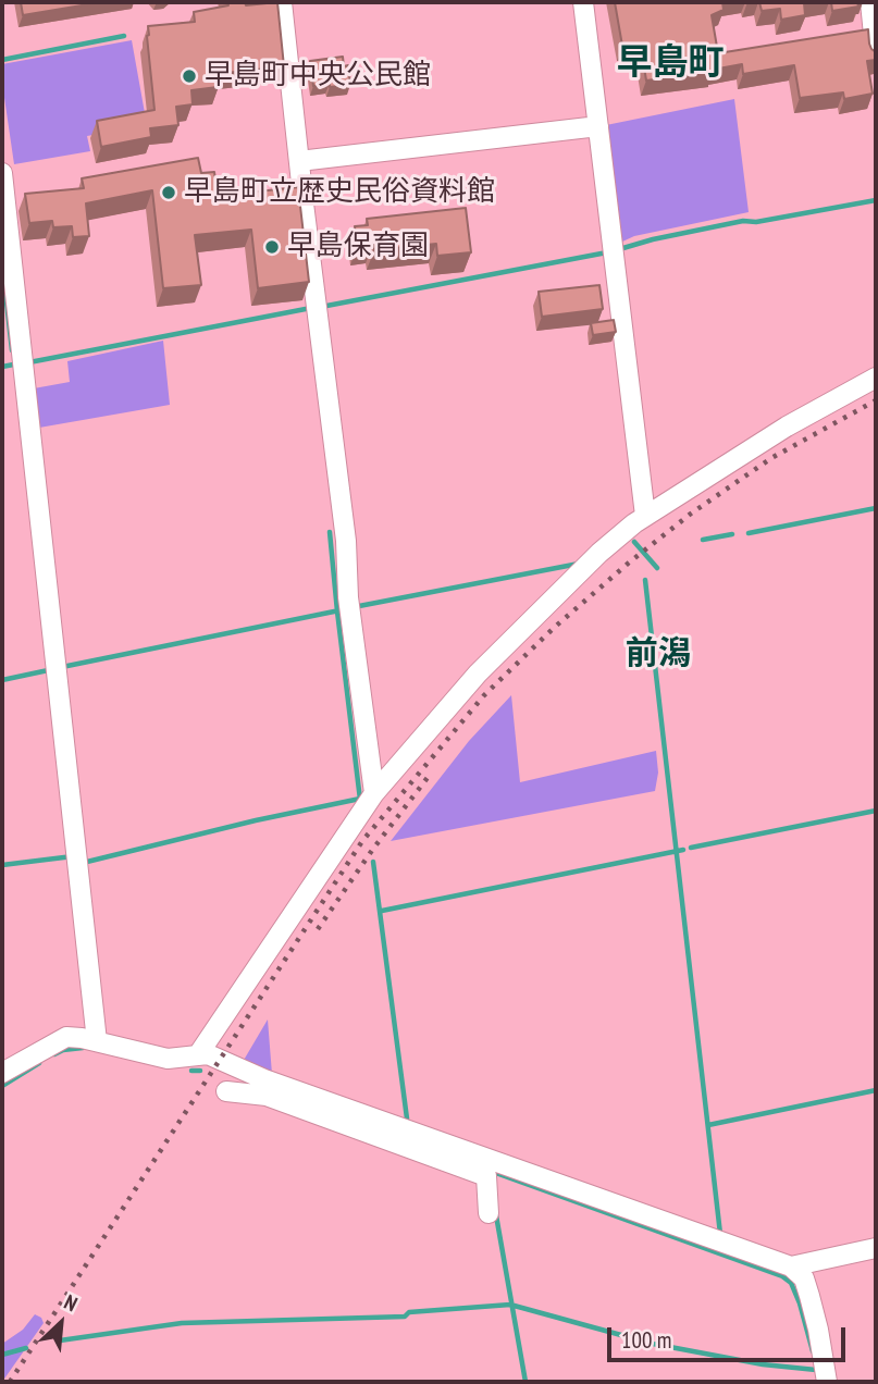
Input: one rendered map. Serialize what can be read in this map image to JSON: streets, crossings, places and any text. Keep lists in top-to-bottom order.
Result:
{
  "districts": ["早島町", "前潟"],
  "places": ["早島町中央公民館", "早島町立歴史民俗資料館", "早島保育園"],
  "scale_bar": "100 m",
  "north": "top right"
}
